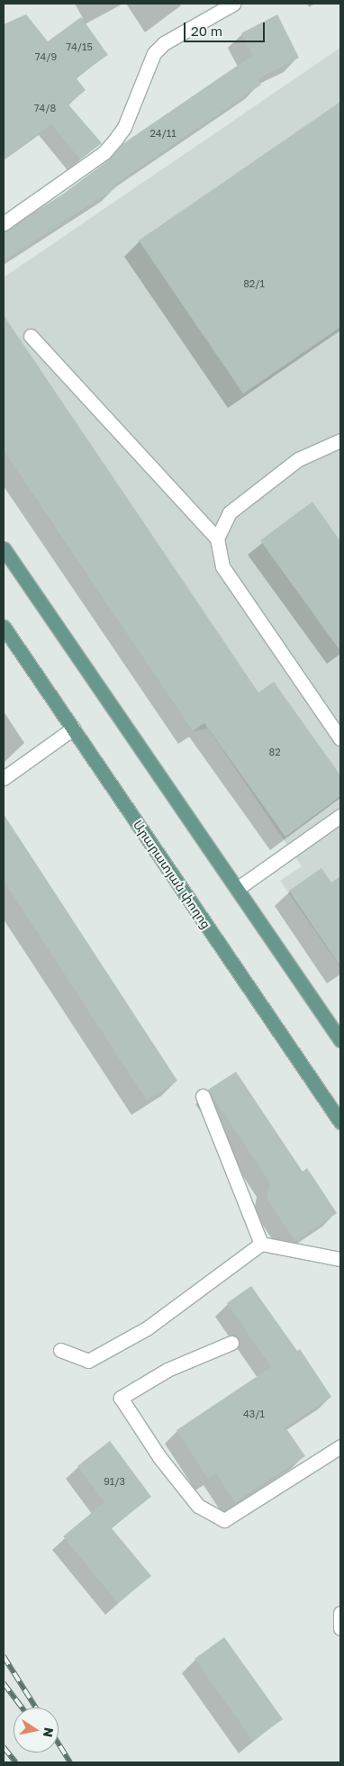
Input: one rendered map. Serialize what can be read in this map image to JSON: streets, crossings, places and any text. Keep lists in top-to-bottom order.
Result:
{
  "streets": {
    "main road": ["Արարատյան փողոց"]
  },
  "house_numbers": [
    "74/15",
    "74/9",
    "74/8",
    "24/11",
    "82/1",
    "82",
    "43/1",
    "91/3"
  ],
  "scale_bar": "20 m",
  "north": "right"
}
